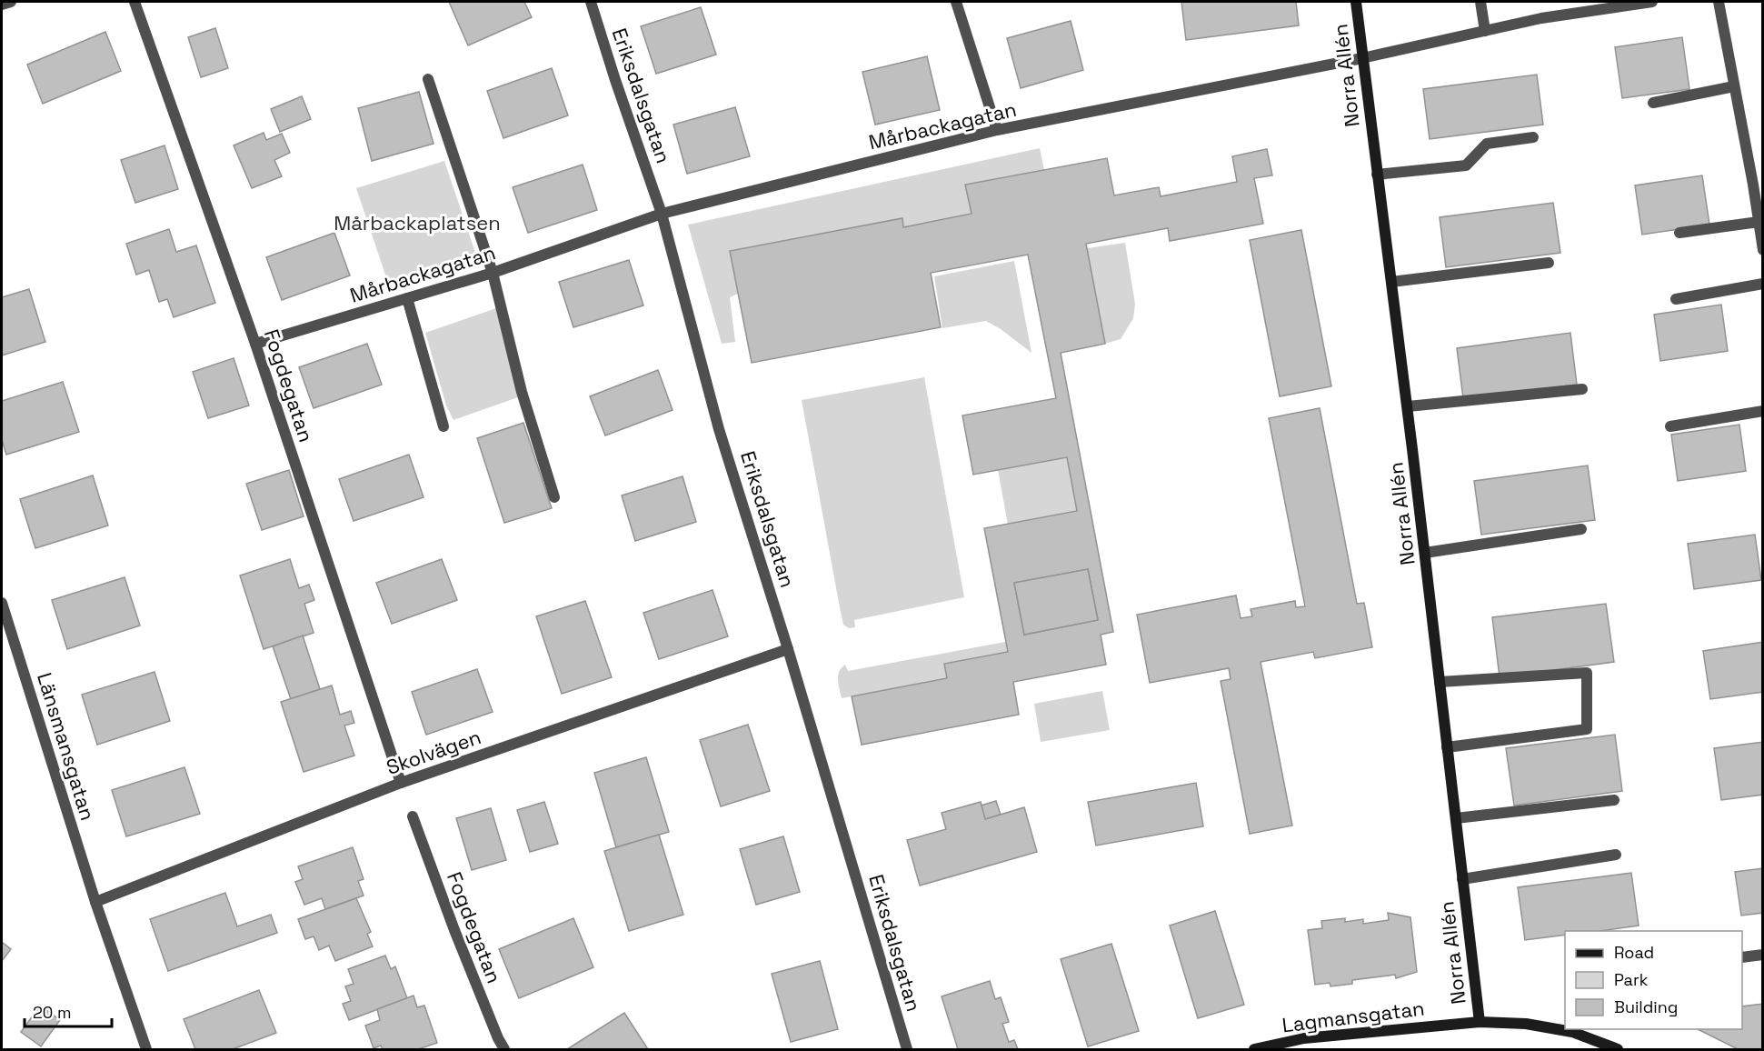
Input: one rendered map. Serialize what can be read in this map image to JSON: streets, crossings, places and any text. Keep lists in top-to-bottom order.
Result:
{
  "streets": {
    "street": [
      "Norra Allén",
      "Eriksdalsgatan",
      "Mårbackagatan",
      "Fogdegatan",
      "Länsmansgatan",
      "Skolvägen",
      "Lagmansgatan"
    ]
  },
  "crossings": [
    ["Norra Allén", "Mårbackagatan"],
    ["Norra Allén", "Lagmansgatan"],
    ["Eriksdalsgatan", "Mårbackagatan"],
    ["Eriksdalsgatan", "Skolvägen"],
    ["Mårbackagatan", "Fogdegatan"],
    ["Fogdegatan", "Skolvägen"],
    ["Länsmansgatan", "Skolvägen"]
  ],
  "parks": ["Mårbackaplatsen"],
  "legend": ["Road", "Park", "Building"],
  "scale_bar": "20 m"
}
